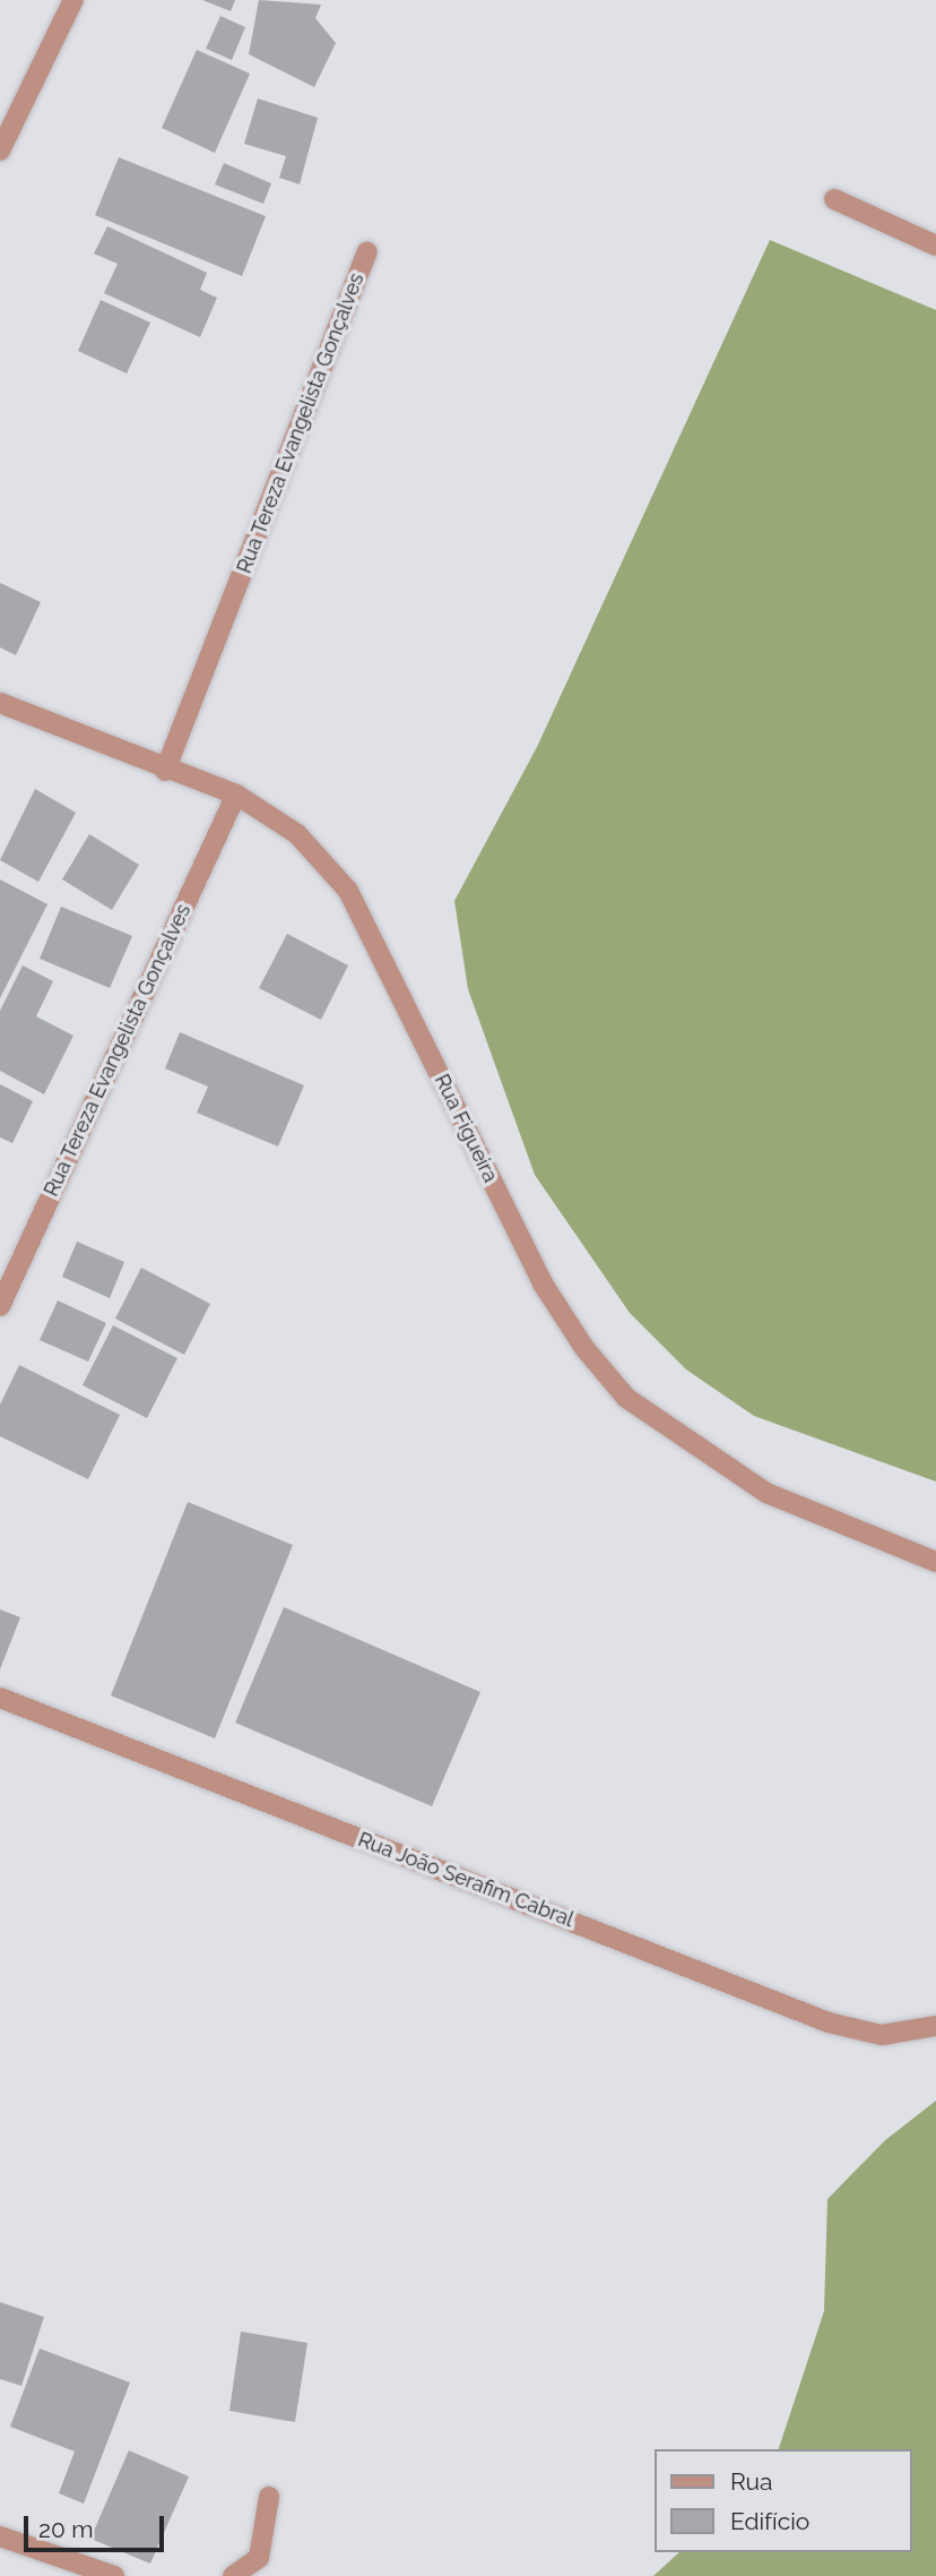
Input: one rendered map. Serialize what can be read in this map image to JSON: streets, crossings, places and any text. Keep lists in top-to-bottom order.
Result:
{
  "streets": {
    "street": ["Rua Tereza Evangelista Gonçalves", "Rua Figueira", "Rua João Serafim Cabral"]
  },
  "crossings": [
    ["Rua Tereza Evangelista Gonçalves", "Rua Figueira"]
  ],
  "legend": ["Rua", "Edifício"],
  "scale_bar": "20 m"
}
